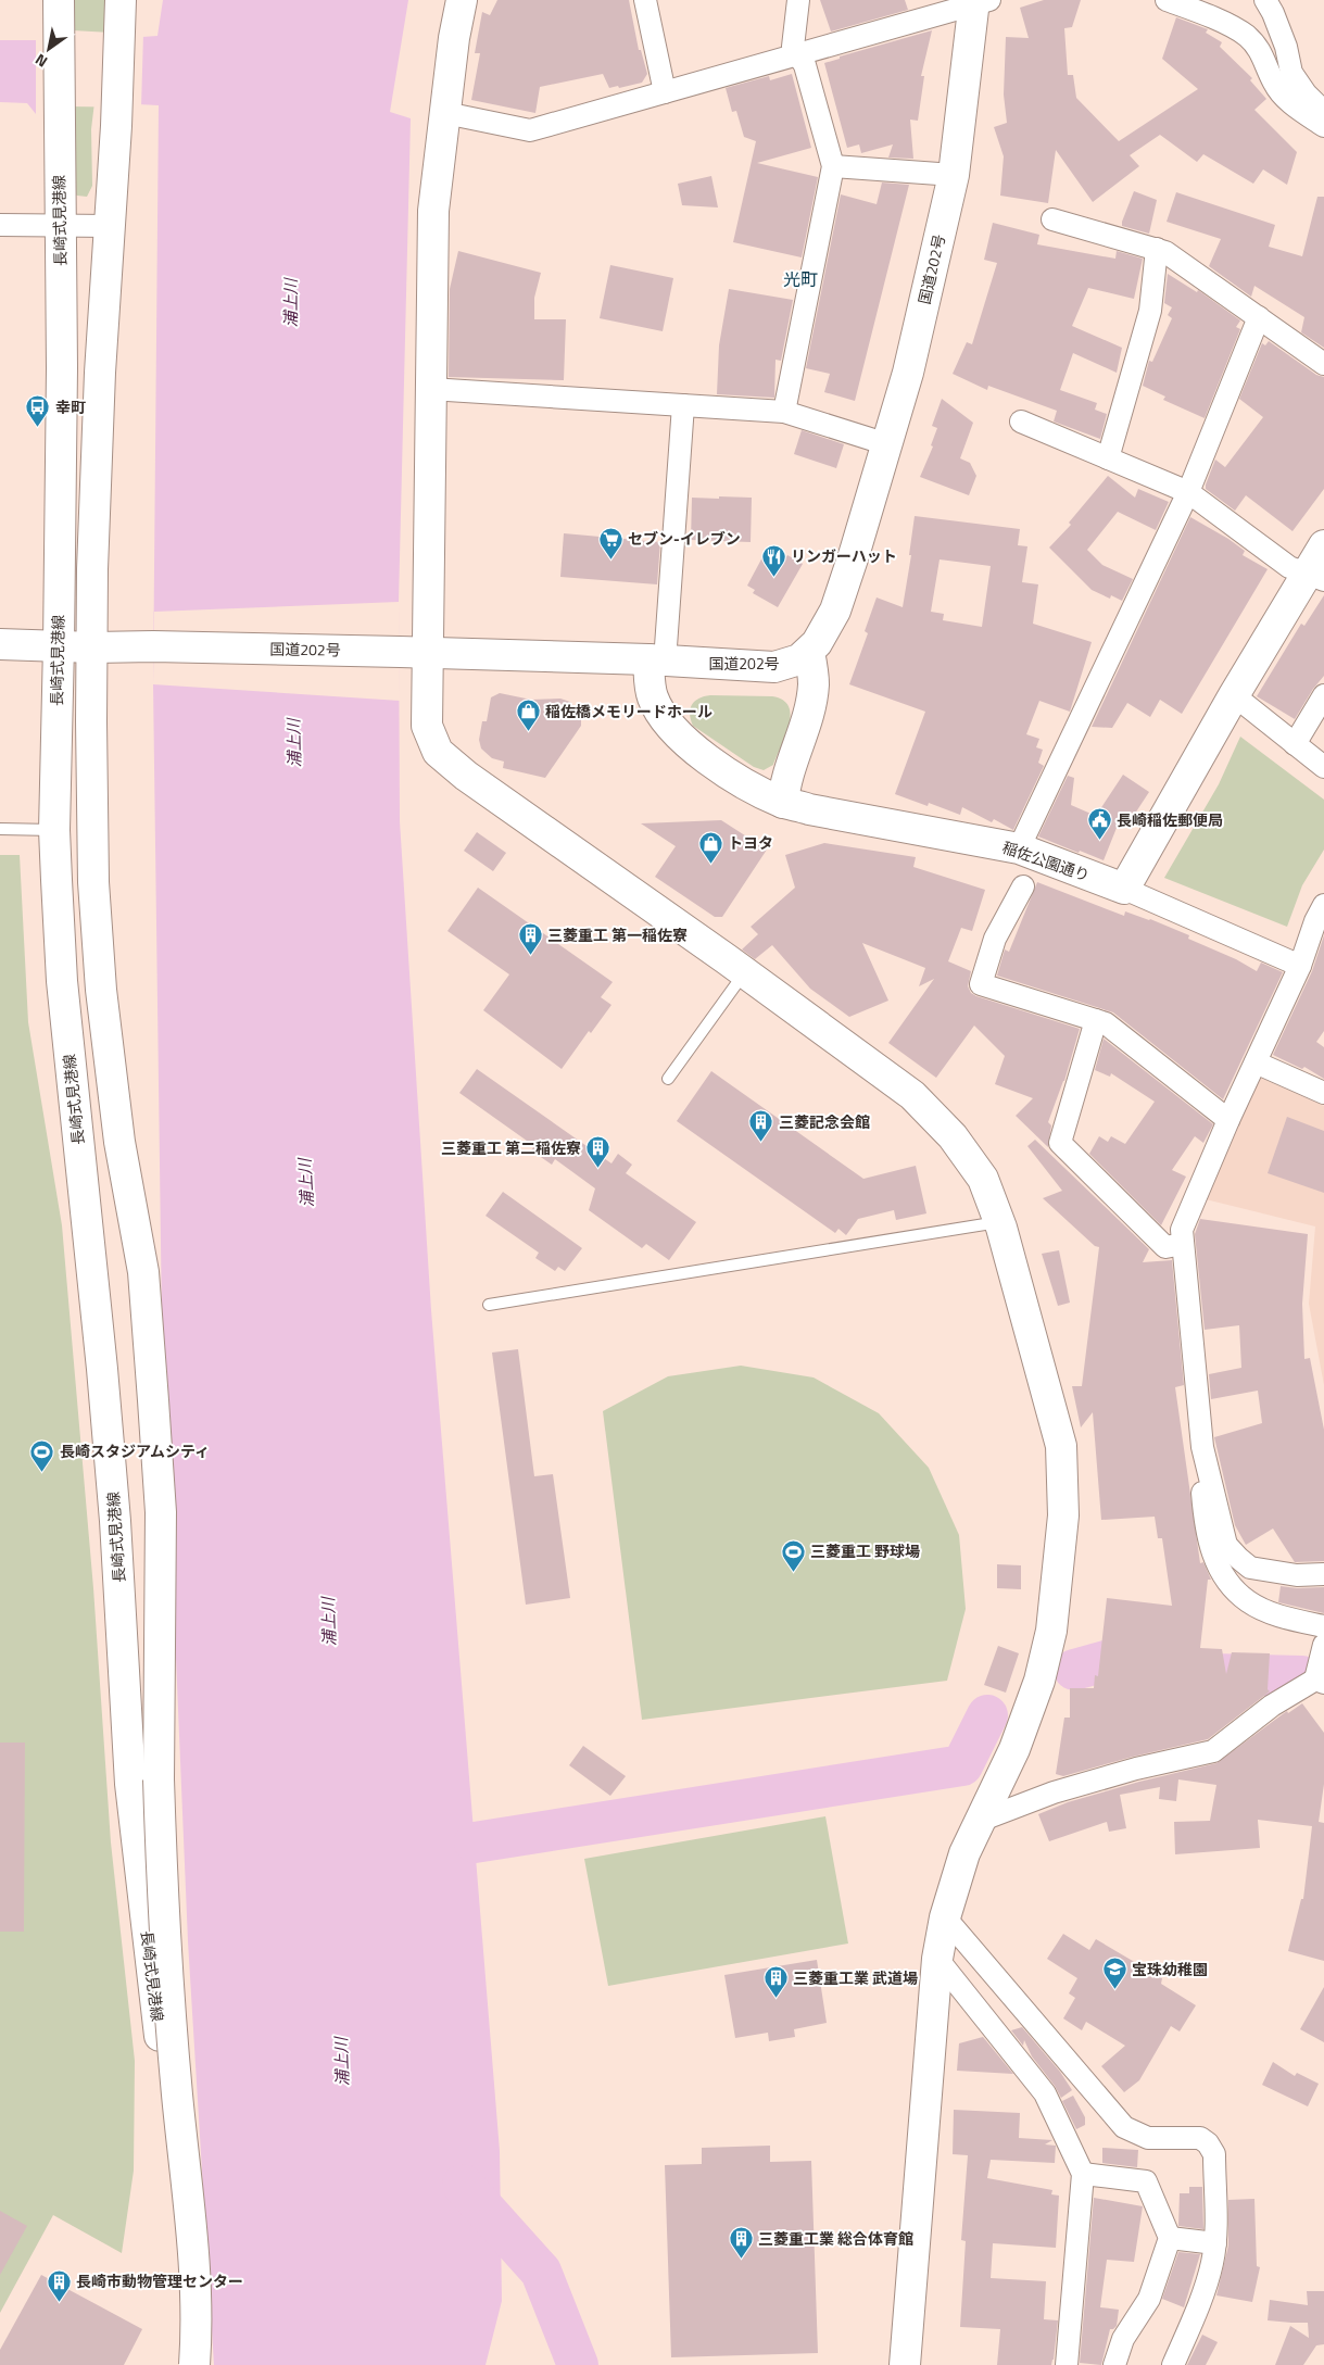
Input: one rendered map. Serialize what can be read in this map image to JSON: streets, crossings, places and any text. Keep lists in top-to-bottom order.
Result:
{
  "streets": {
    "main road": ["長崎式見港線", "国道202号", "稲佐公園通り"]
  },
  "crossings": [
    ["長崎式見港線", "国道202号"],
    ["国道202号", "稲佐公園通り"]
  ],
  "districts": ["光町"],
  "water": ["浦上川"],
  "places": {
    "bus stop": ["幸町"],
    "supermarket": ["セブン-イレブン"],
    "restaurant": ["リンガーハット"],
    "shop": ["稲佐橋メモリードホール", "トヨタ"],
    "public building": ["長崎稲佐郵便局"],
    "building": [
      "三菱重工 第一稲佐寮",
      "三菱記念会館",
      "三菱重工 第二稲佐寮",
      "三菱重工業 武道場",
      "三菱重工業 総合体育館",
      "長崎市動物管理センター"
    ],
    "sports": ["長崎スタジアムシティ", "三菱重工 野球場"],
    "school or university": ["宝珠幼稚園"]
  },
  "north": "bottom left"
}
